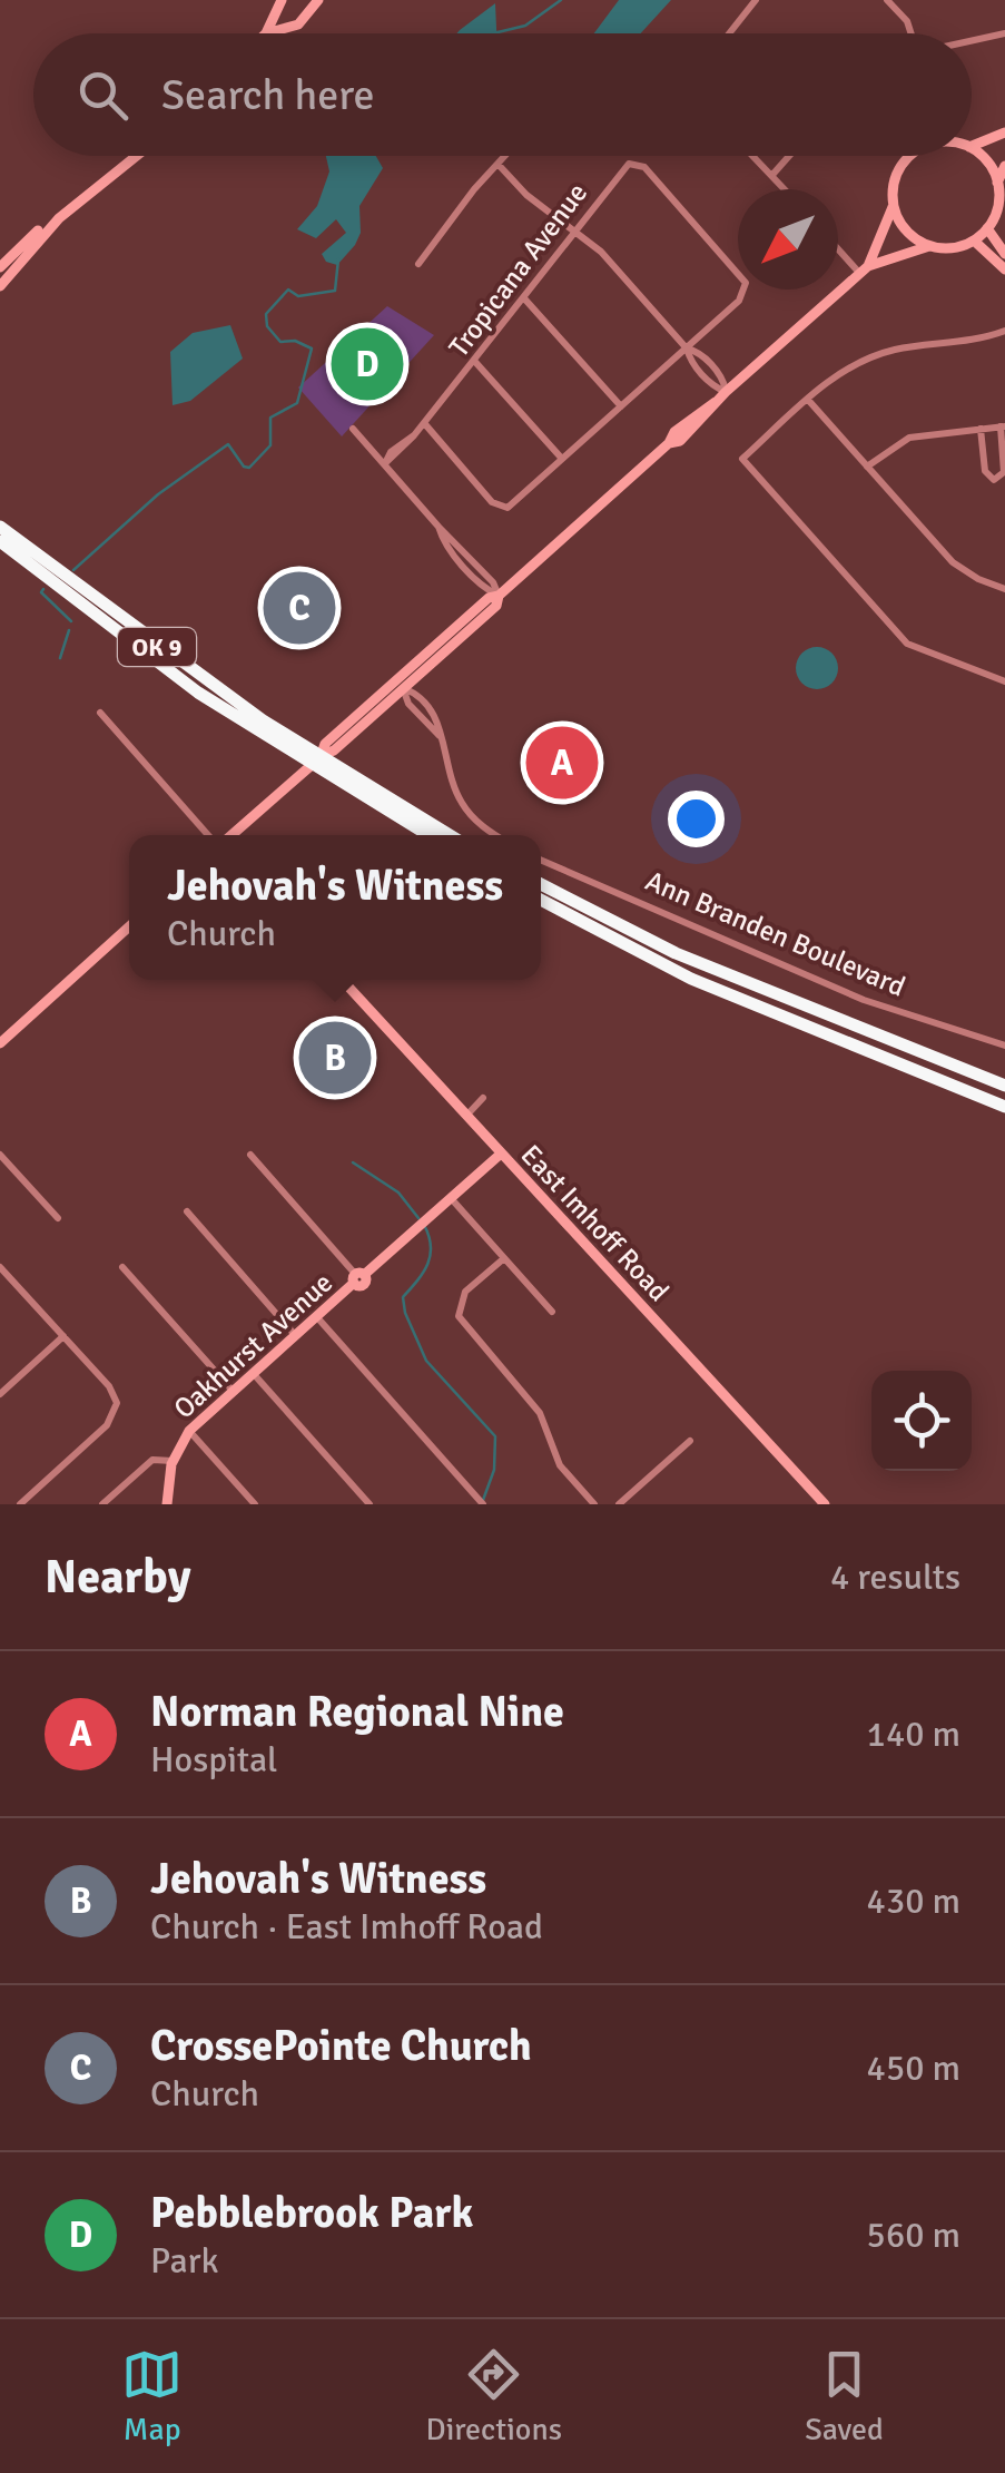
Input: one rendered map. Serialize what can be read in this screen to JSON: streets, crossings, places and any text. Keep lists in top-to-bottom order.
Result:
{
  "streets": {
    "highway": ["OK 9"],
    "street": [
      "Tropicana Avenue",
      "Ann Branden Boulevard",
      "East Imhoff Road",
      "Oakhurst Avenue"
    ]
  },
  "crossings": [
    ["East Imhoff Road", "Oakhurst Avenue"]
  ],
  "north": "bottom left",
  "page": {
    "search": "Search here",
    "pins": [
      "D",
      "C",
      "A",
      "B"
    ],
    "popup": ["Jehovah's Witness", "Church"],
    "heading": ["Nearby", "4 results"],
    "list": [
      {
        "mark": "A",
        "name": "Norman Regional Nine",
        "note": "Hospital",
        "value": "140 m"
      },
      {
        "mark": "B",
        "name": "Jehovah's Witness",
        "note": "Church · East Imhoff Road",
        "value": "430 m"
      },
      {
        "mark": "C",
        "name": "CrossePointe Church",
        "note": "Church",
        "value": "450 m"
      },
      {
        "mark": "D",
        "name": "Pebblebrook Park",
        "note": "Park",
        "value": "560 m"
      }
    ],
    "nav": ["Map", "Directions", "Saved"]
  }
}
